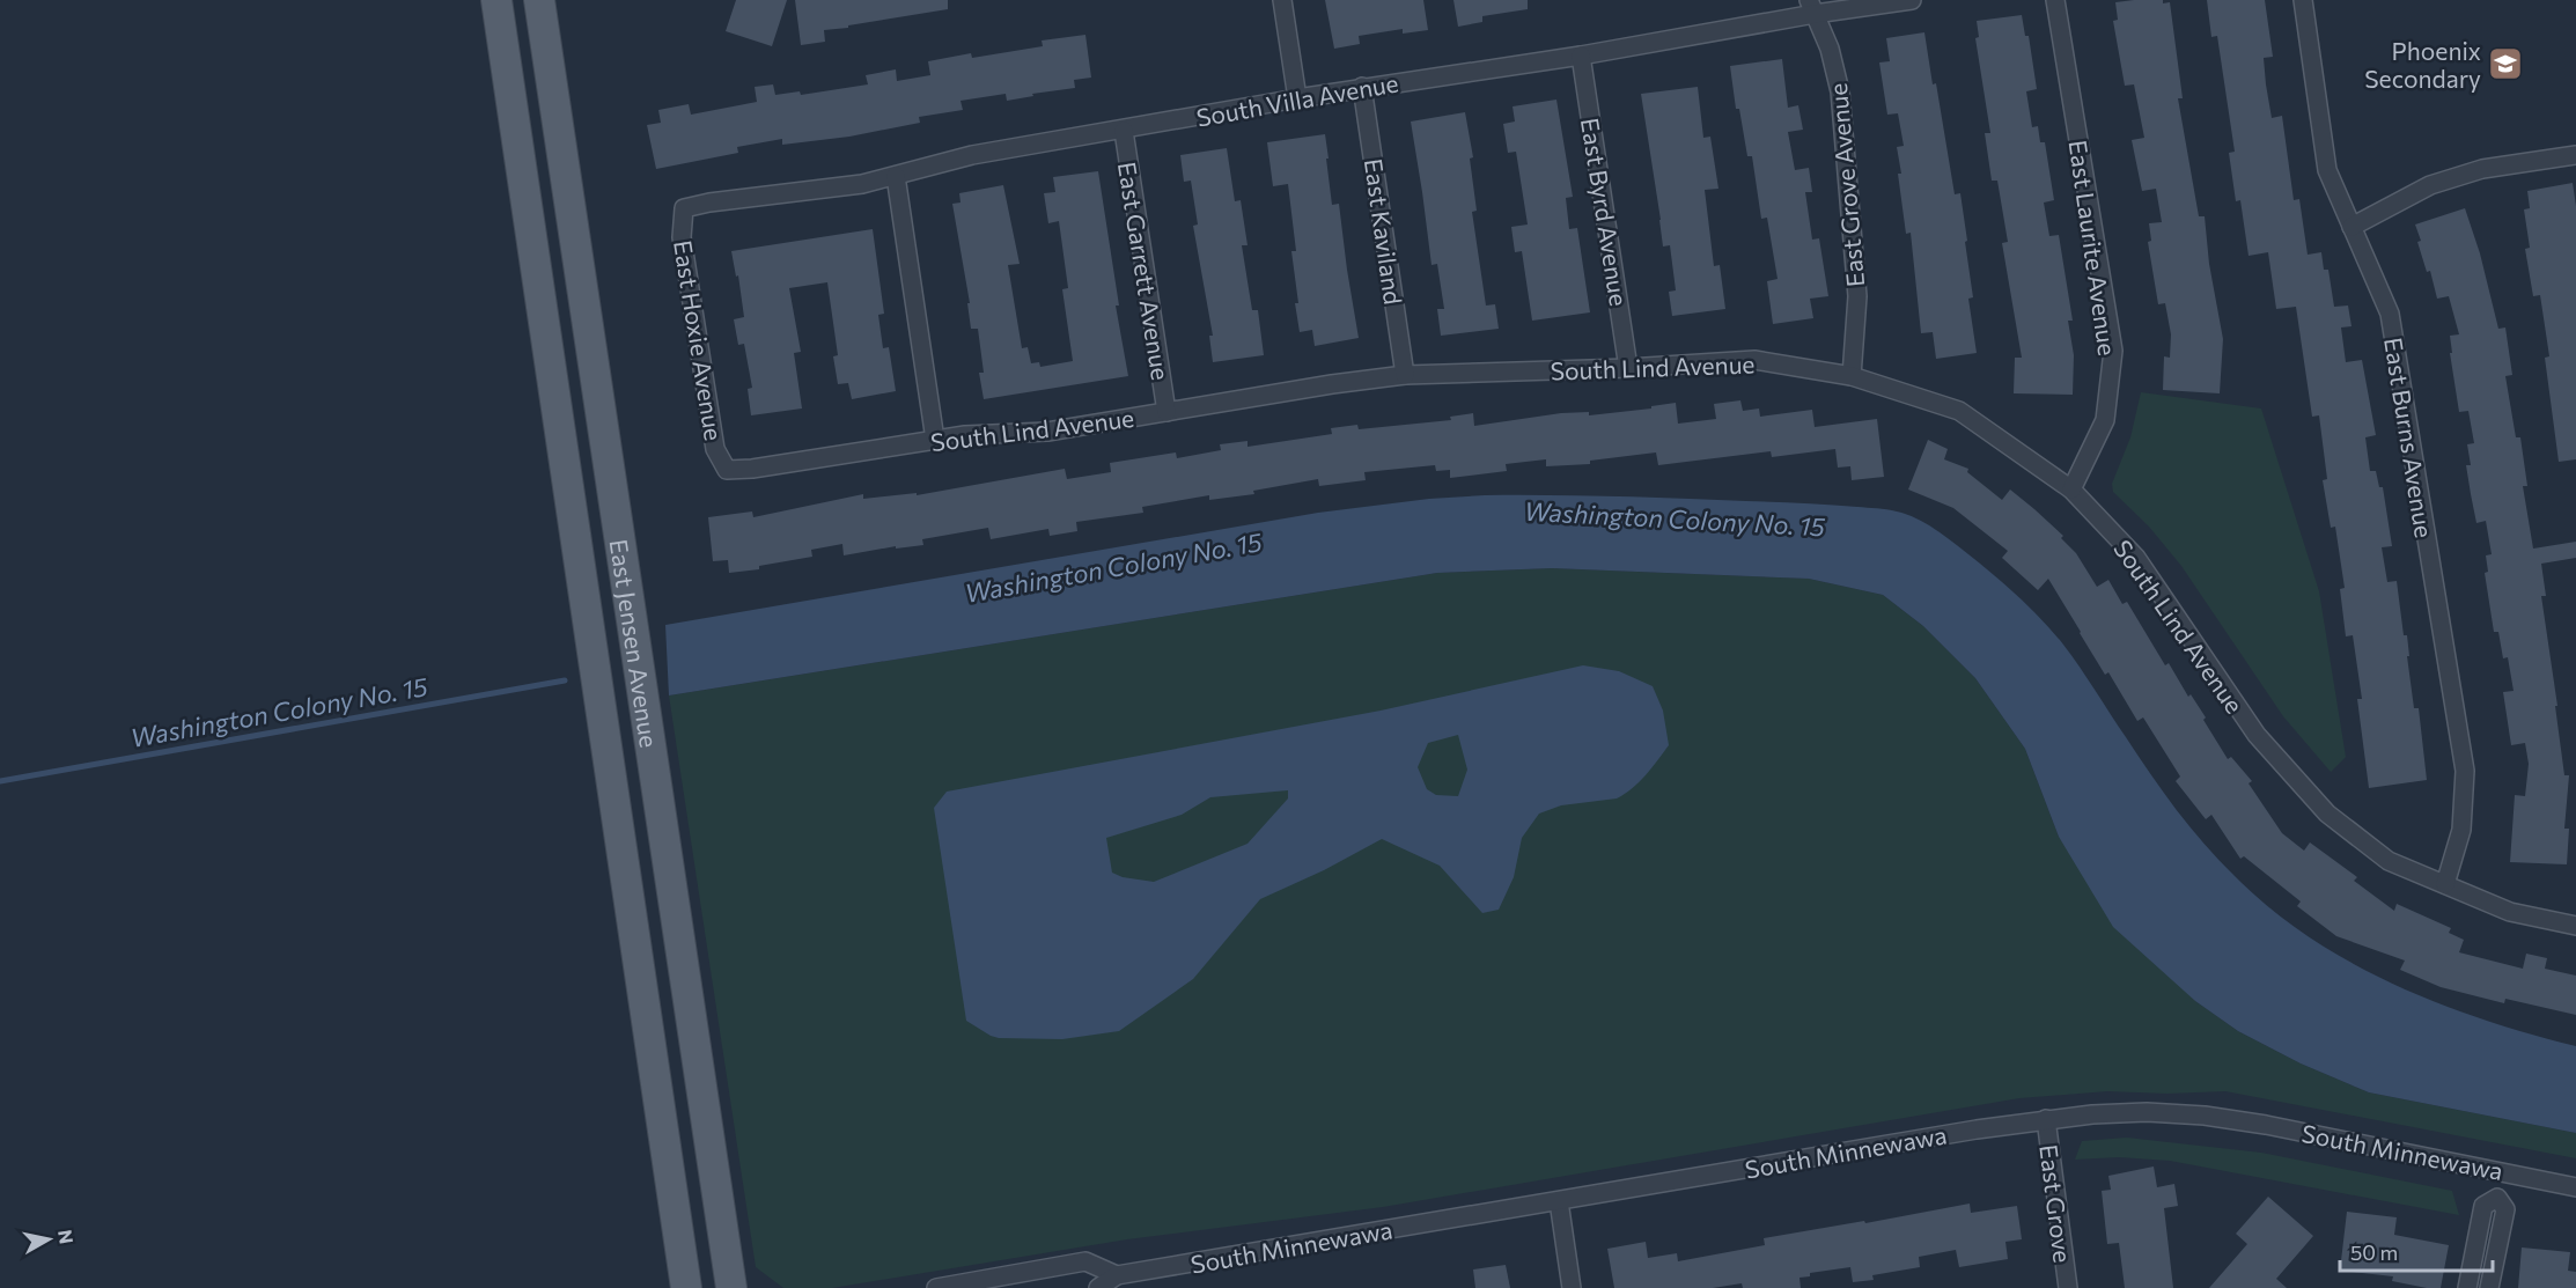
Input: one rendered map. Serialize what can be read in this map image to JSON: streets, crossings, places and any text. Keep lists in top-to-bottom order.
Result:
{
  "streets": {
    "main road": ["East Jensen Avenue"],
    "street": [
      "South Villa Avenue",
      "East Grove Avenue",
      "East Byrd Avenue",
      "East Kaviland",
      "East Laurite Avenue",
      "East Garrett Avenue",
      "East Hoxie Avenue",
      "South Lind Avenue",
      "East Burns Avenue",
      "South Minnewawa",
      "East Grove"
    ]
  },
  "crossings": [
    ["South Villa Avenue", "East Grove Avenue"],
    ["South Villa Avenue", "East Byrd Avenue"],
    ["South Villa Avenue", "East Kaviland"],
    ["South Villa Avenue", "East Garrett Avenue"],
    ["South Villa Avenue", "East Hoxie Avenue"],
    ["East Grove Avenue", "South Lind Avenue"],
    ["East Byrd Avenue", "South Lind Avenue"],
    ["East Kaviland", "South Lind Avenue"],
    ["East Laurite Avenue", "South Lind Avenue"],
    ["East Garrett Avenue", "South Lind Avenue"],
    ["East Hoxie Avenue", "South Lind Avenue"],
    ["South Lind Avenue", "East Burns Avenue"],
    ["South Minnewawa", "East Grove"]
  ],
  "water": ["Washington Colony No. 15"],
  "places": {
    "school or university": ["Phoenix Secondary"]
  },
  "scale_bar": "50 m",
  "north": "right"
}
